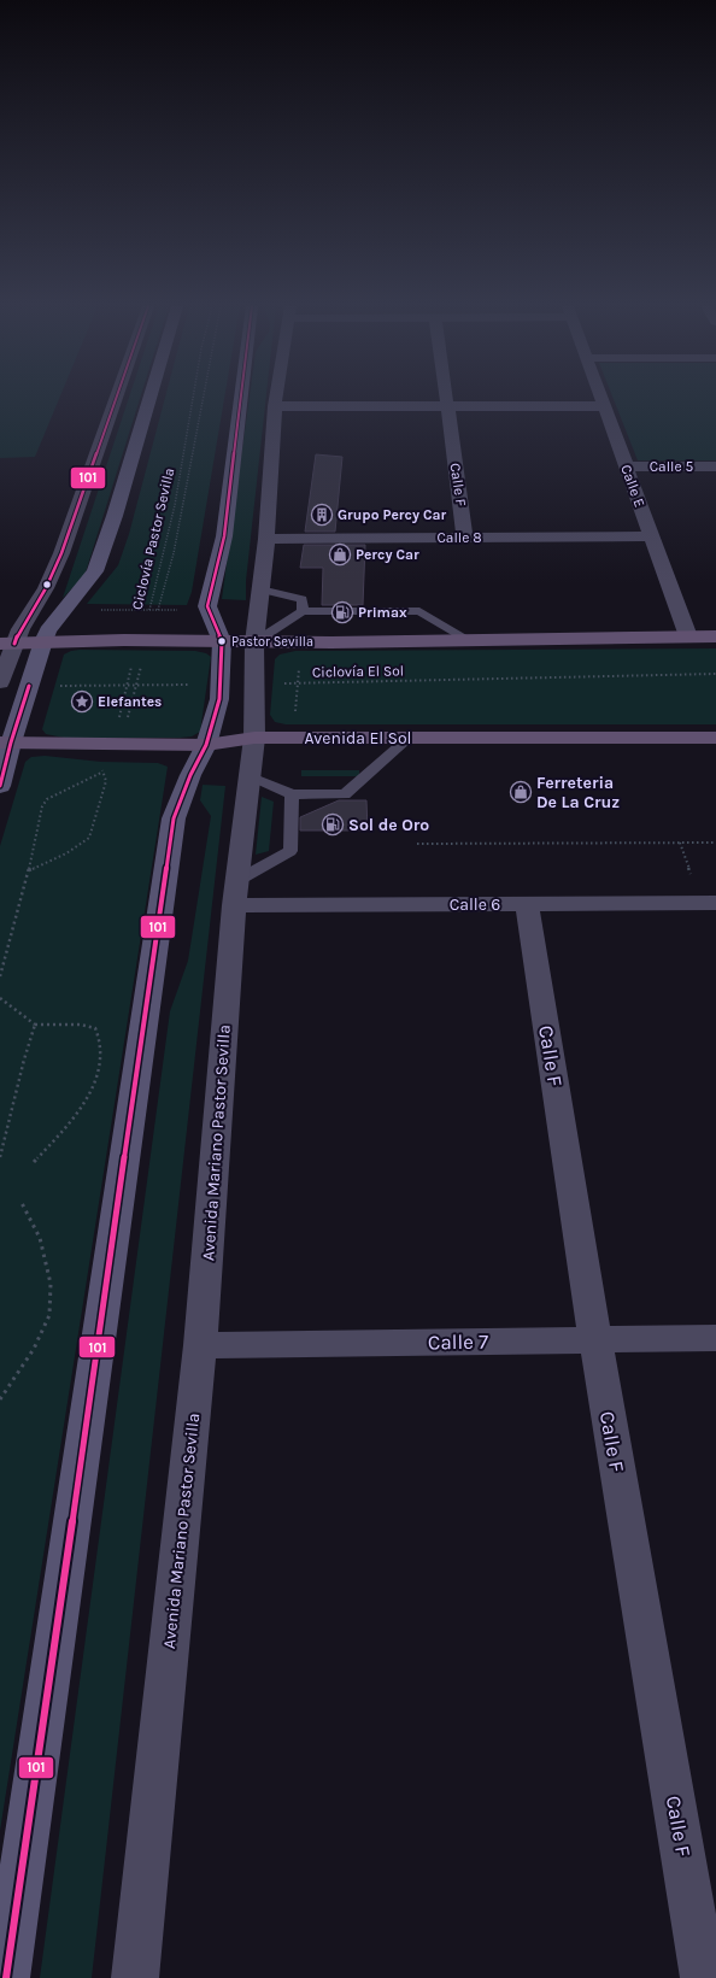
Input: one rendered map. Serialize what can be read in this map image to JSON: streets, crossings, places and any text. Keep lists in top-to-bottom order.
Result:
{
  "streets": {
    "main road": ["Avenida El Sol"],
    "street": [
      "Calle 5",
      "Calle F",
      "Calle E",
      "Calle 8",
      "Calle 6",
      "Avenida Mariano Pastor Sevilla",
      "Calle 7"
    ],
    "path": ["Ciclovía Pastor Sevilla", "Ciclovía El Sol"]
  },
  "crossings": [
    ["Calle 5", "Calle E"],
    ["Calle F", "Calle 8"],
    ["Calle F", "Calle 6"],
    ["Calle F", "Calle 7"],
    ["Calle E", "Calle 8"],
    ["Calle 8", "Avenida Mariano Pastor Sevilla"],
    ["Ciclovía Pastor Sevilla", "Avenida El Sol"],
    ["Ciclovía El Sol", "Avenida Mariano Pastor Sevilla"],
    ["Avenida El Sol", "Avenida Mariano Pastor Sevilla"],
    ["Calle 6", "Avenida Mariano Pastor Sevilla"],
    ["Avenida Mariano Pastor Sevilla", "Calle 7"]
  ],
  "places": {
    "building": ["Grupo Percy Car"],
    "shop": ["Percy Car", "Ferreteria De La Cruz"],
    "fuel station": ["Primax", "Sol de Oro"],
    "other": ["Pastor Sevilla"],
    "place": ["Elefantes"]
  },
  "lines": ["transit line 101"]
}
